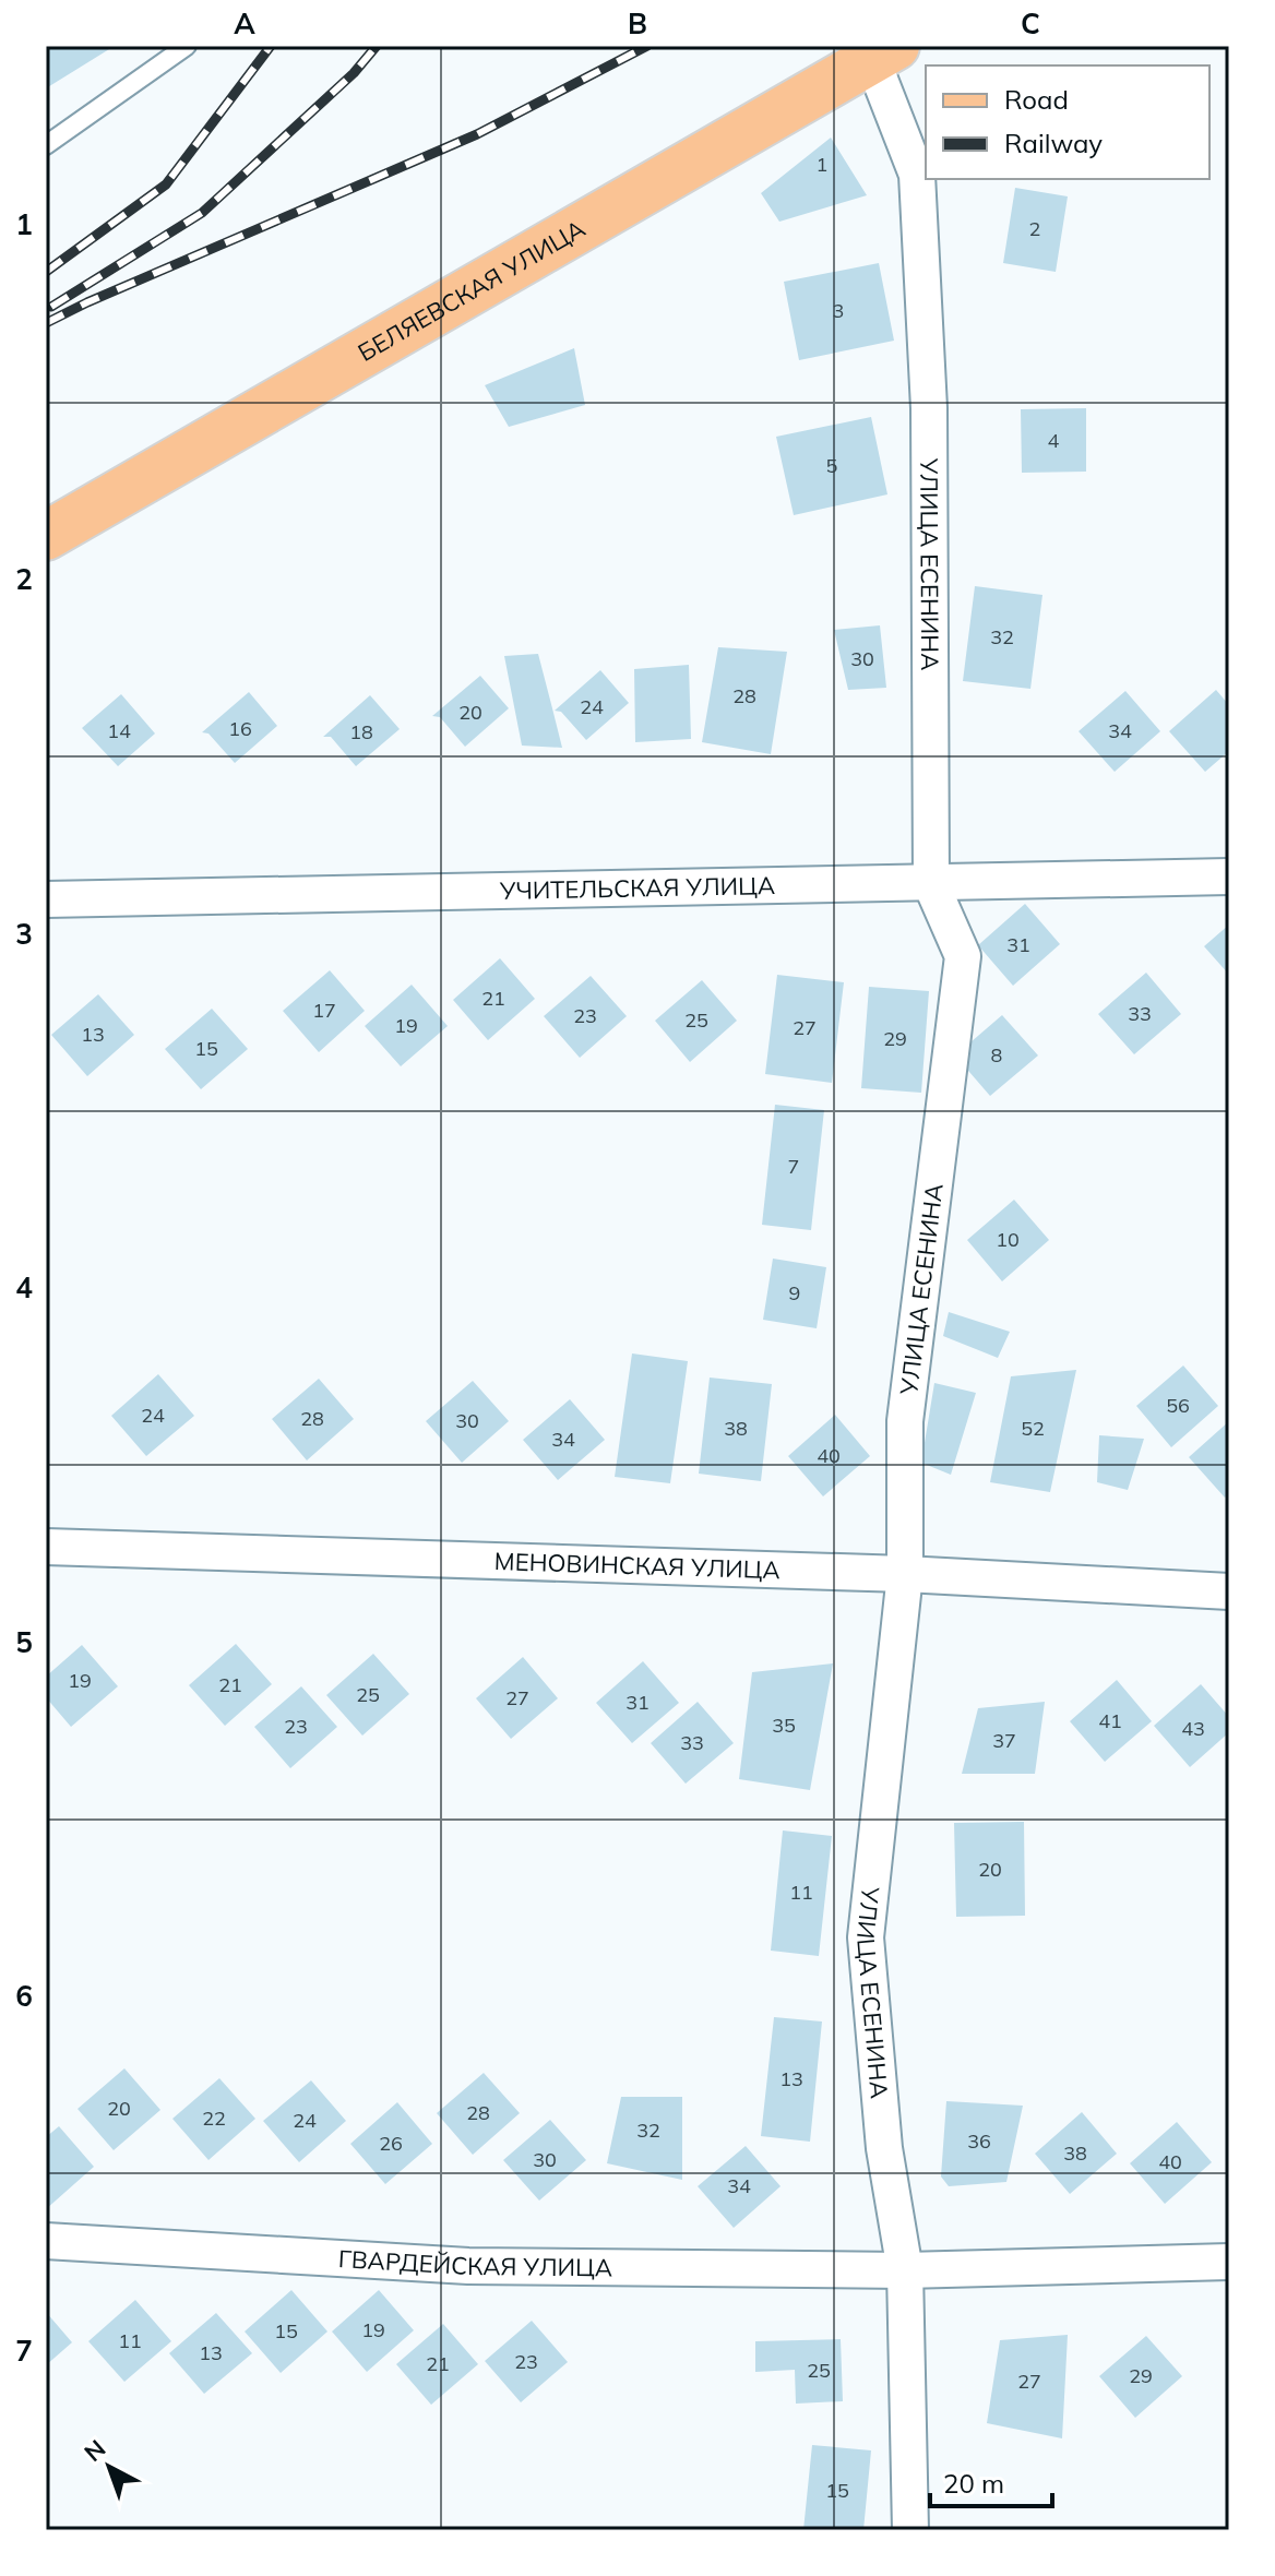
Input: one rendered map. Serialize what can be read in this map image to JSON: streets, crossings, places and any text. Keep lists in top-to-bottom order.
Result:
{
  "streets": {
    "main road": ["БЕЛЯЕВСКАЯ УЛИЦА"],
    "street": [
      "УЛИЦА ЕСЕНИНА",
      "УЧИТЕЛЬСКАЯ УЛИЦА",
      "МЕНОВИНСКАЯ УЛИЦА",
      "ГВАРДЕЙСКАЯ УЛИЦА"
    ]
  },
  "crossings": [
    ["БЕЛЯЕВСКАЯ УЛИЦА", "УЛИЦА ЕСЕНИНА"],
    ["УЛИЦА ЕСЕНИНА", "УЧИТЕЛЬСКАЯ УЛИЦА"],
    ["УЛИЦА ЕСЕНИНА", "МЕНОВИНСКАЯ УЛИЦА"],
    ["УЛИЦА ЕСЕНИНА", "ГВАРДЕЙСКАЯ УЛИЦА"]
  ],
  "house_numbers": [
    "1",
    "2",
    "3",
    "4",
    "5",
    "32",
    "30",
    "28",
    "24",
    "20",
    "16",
    "14",
    "34",
    "18",
    "31",
    "21",
    "17",
    "33",
    "23",
    "25",
    "19",
    "27",
    "13",
    "29",
    "15",
    "8",
    "7",
    "10",
    "9",
    "56",
    "24",
    "28",
    "30",
    "38",
    "52",
    "34",
    "40",
    "19",
    "21",
    "25",
    "27",
    "31",
    "41",
    "35",
    "23",
    "43",
    "37",
    "33",
    "20",
    "11",
    "13",
    "20",
    "28",
    "22",
    "24",
    "32",
    "36",
    "26",
    "38",
    "30",
    "40",
    "34",
    "19",
    "15",
    "11",
    "13",
    "23",
    "21",
    "25",
    "29",
    "27",
    "15"
  ],
  "legend": ["Road", "Railway"],
  "scale_bar": "20 m",
  "north": "top left",
  "grid": {
    "columns": ["A", "B", "C"],
    "rows": [
      "1",
      "2",
      "3",
      "4",
      "5",
      "6",
      "7"
    ]
  }
}
